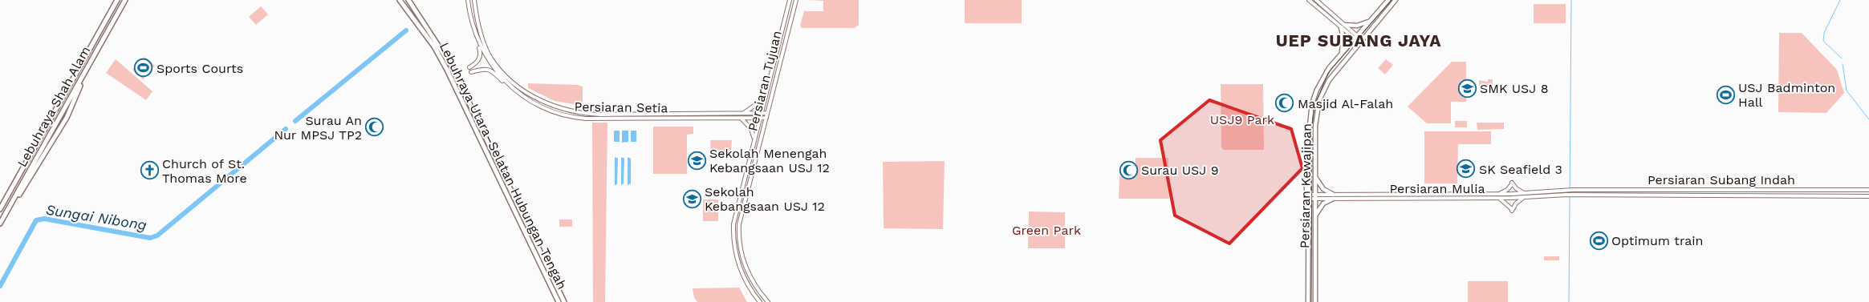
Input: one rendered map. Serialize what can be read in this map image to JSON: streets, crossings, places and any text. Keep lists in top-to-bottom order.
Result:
{
  "streets": {
    "highway": ["Lebuhraya Shah Alam", "Lebuhraya Utara–Selatan Hubungan Tengah"],
    "main road": [
      "Persiaran Tujuan",
      "Persiaran Setia",
      "Persiaran Subang Indah",
      "Persiaran Kewajipan",
      "Persiaran Mulia"
    ]
  },
  "crossings": [
    ["Persiaran Tujuan", "Persiaran Setia"],
    ["Persiaran Subang Indah", "Persiaran Mulia"],
    ["Persiaran Kewajipan", "Persiaran Mulia"]
  ],
  "districts": ["UEP SUBANG JAYA"],
  "water": ["Sungai Nibong"],
  "parks": ["USJ9 Park", "Green Park"],
  "places": {
    "sports": ["Sports Courts", "USJ Badminton Hall", "Optimum train"],
    "school or university": [
      "SMK USJ 8",
      "Sekolah Menengah Kebangsaan USJ 12",
      "SK Seafield 3",
      "Sekolah Kebangsaan USJ 12"
    ],
    "mosque": ["Masjid Al-Falah", "Surau An Nur MPSJ TP2", "Surau USJ 9"],
    "church": ["Church of St. Thomas More"]
  }
}
